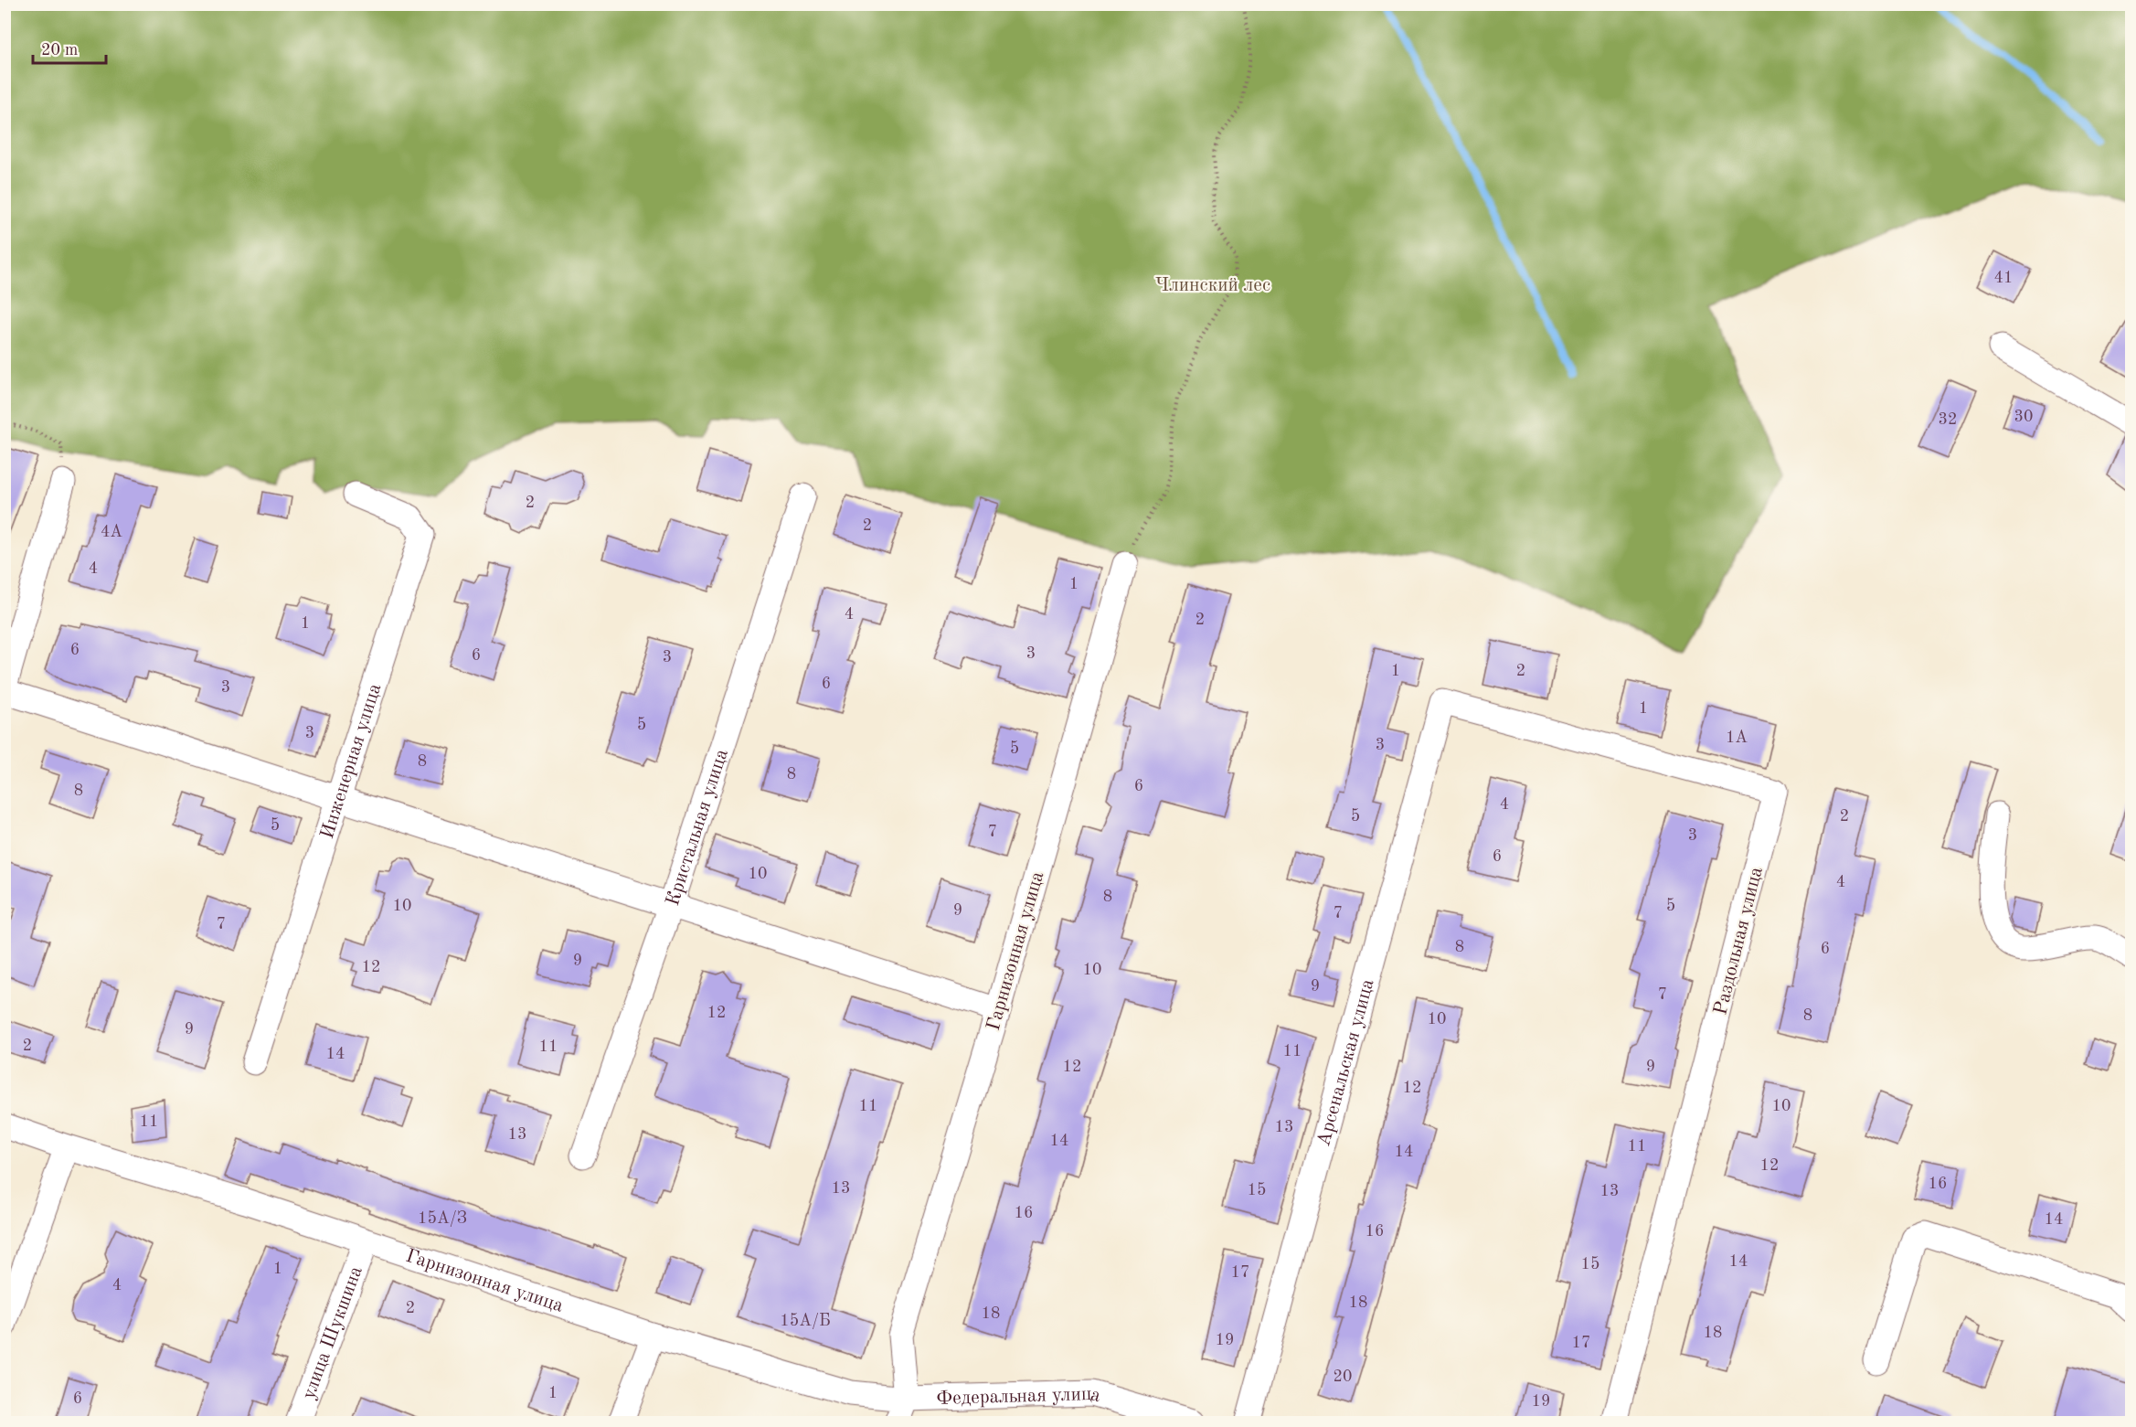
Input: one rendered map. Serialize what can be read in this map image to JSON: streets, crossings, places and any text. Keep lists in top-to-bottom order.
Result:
{
  "streets": {
    "street": [
      "Инженерная улица",
      "Кристальная улица",
      "Раздольная улица",
      "Гарнизонная улица",
      "Арсенальская улица",
      "улица Шукшина",
      "Федеральная улица"
    ]
  },
  "crossings": [
    ["Раздольная улица", "Арсенальская улица"],
    ["Гарнизонная улица", "улица Шукшина"],
    ["Гарнизонная улица", "Федеральная улица"]
  ],
  "parks": ["Члинский лес"],
  "house_numbers": [
    "41",
    "30",
    "32",
    "2",
    "2",
    "4А",
    "4",
    "1",
    "4",
    "2",
    "1",
    "6",
    "3",
    "6",
    "3",
    "1",
    "2",
    "6",
    "3",
    "1",
    "5",
    "3",
    "1А",
    "3",
    "5",
    "8",
    "8",
    "6",
    "8",
    "4",
    "5",
    "2",
    "5",
    "7",
    "3",
    "6",
    "10",
    "4",
    "8",
    "10",
    "5",
    "9",
    "7",
    "7",
    "8",
    "6",
    "9",
    "12",
    "10",
    "9",
    "7",
    "12",
    "8",
    "10",
    "9",
    "2",
    "11",
    "11",
    "14",
    "12",
    "9",
    "12",
    "11",
    "10",
    "11",
    "13",
    "13",
    "14",
    "11",
    "14",
    "12",
    "16",
    "13",
    "15",
    "13",
    "16",
    "15А/З",
    "14",
    "16",
    "14",
    "15",
    "1",
    "17",
    "4",
    "18",
    "2",
    "18",
    "15А/Б",
    "18",
    "19",
    "17",
    "20",
    "1",
    "6",
    "19"
  ],
  "scale_bar": "20 m"
}
